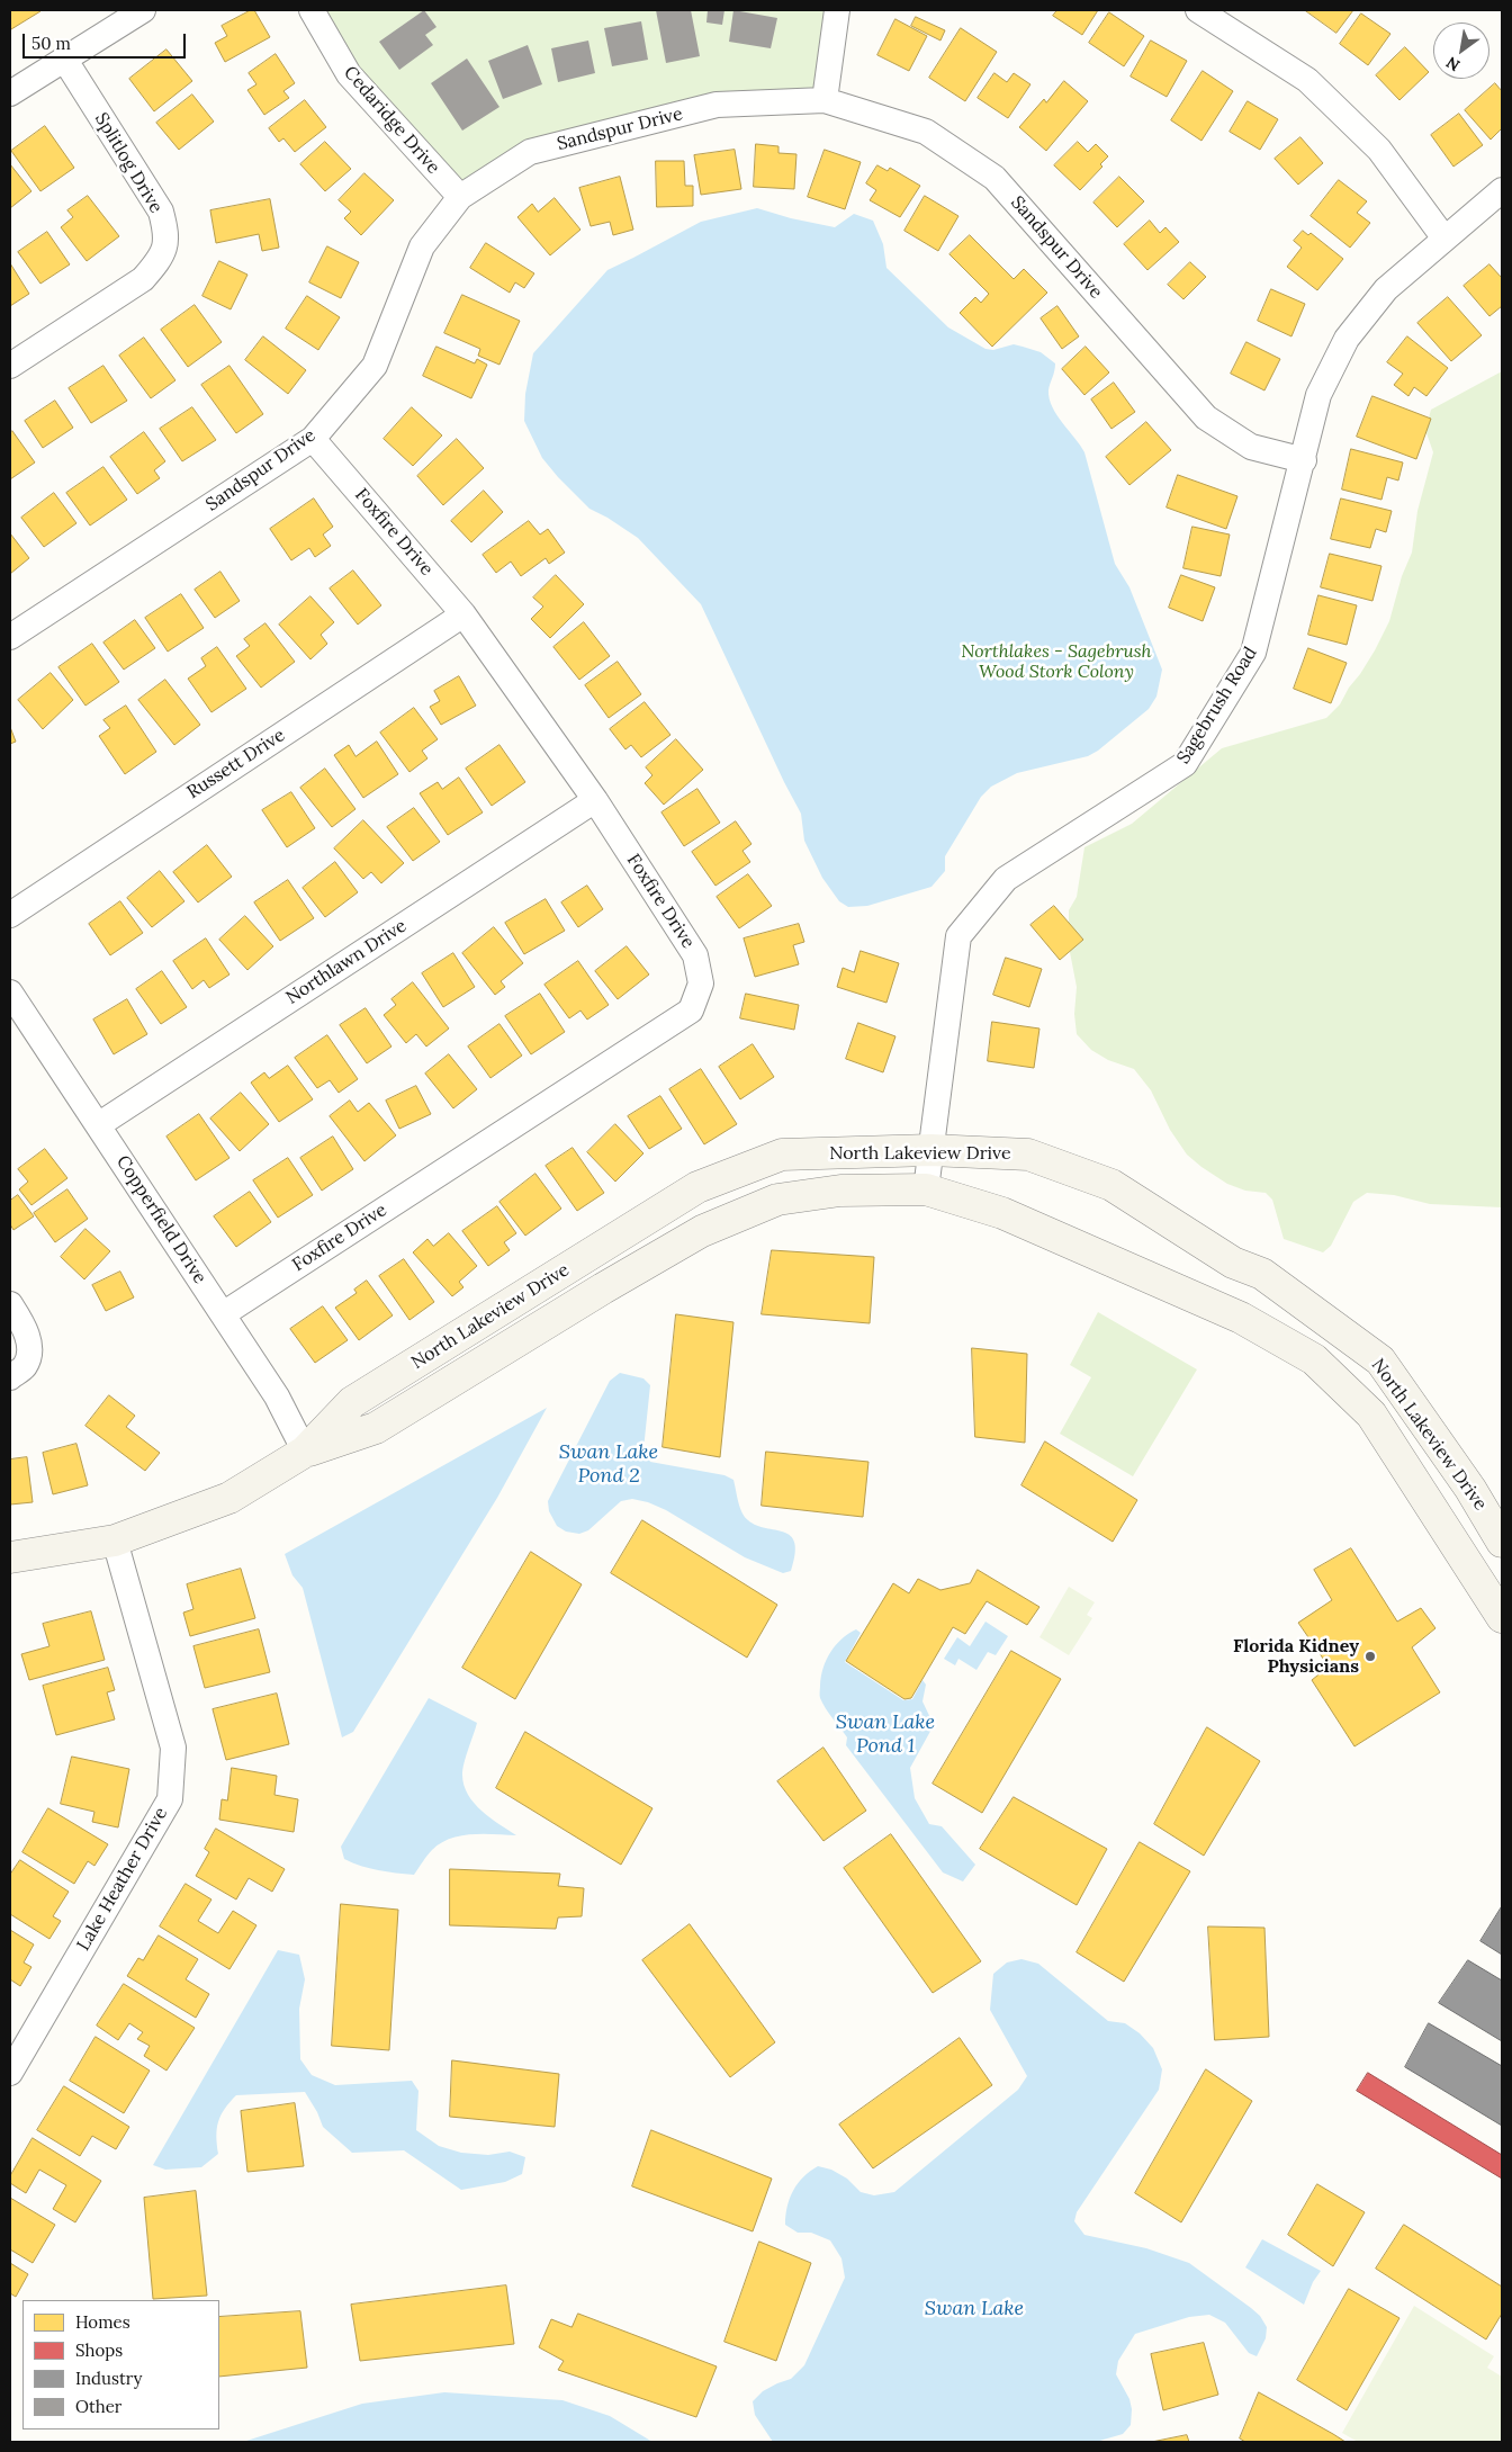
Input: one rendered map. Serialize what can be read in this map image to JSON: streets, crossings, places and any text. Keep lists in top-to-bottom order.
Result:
{
  "streets": {
    "street": [
      "Cedaridge Drive",
      "Sandspur Drive",
      "Splitlog Drive",
      "Foxfire Drive",
      "Sagebrush Road",
      "Russett Drive",
      "Northlawn Drive",
      "North Lakeview Drive",
      "Copperfield Drive",
      "Lake Heather Drive"
    ]
  },
  "crossings": [
    ["Cedaridge Drive", "Sandspur Drive"],
    ["Sandspur Drive", "Foxfire Drive"],
    ["Sandspur Drive", "Sagebrush Road"],
    ["Foxfire Drive", "Russett Drive"],
    ["Foxfire Drive", "Northlawn Drive"],
    ["Foxfire Drive", "Copperfield Drive"],
    ["Sagebrush Road", "North Lakeview Drive"],
    ["Northlawn Drive", "Copperfield Drive"],
    ["North Lakeview Drive", "Copperfield Drive"],
    ["North Lakeview Drive", "Lake Heather Drive"]
  ],
  "water": ["Swan Lake Pond 2", "Swan Lake Pond 1", "Swan Lake"],
  "parks": ["Northlakes - Sagebrush Wood Stork Colony"],
  "places": ["Florida Kidney Physicians"],
  "legend": [
    "Homes",
    "Shops",
    "Industry",
    "Other"
  ],
  "scale_bar": "50 m",
  "north": "bottom left"
}
